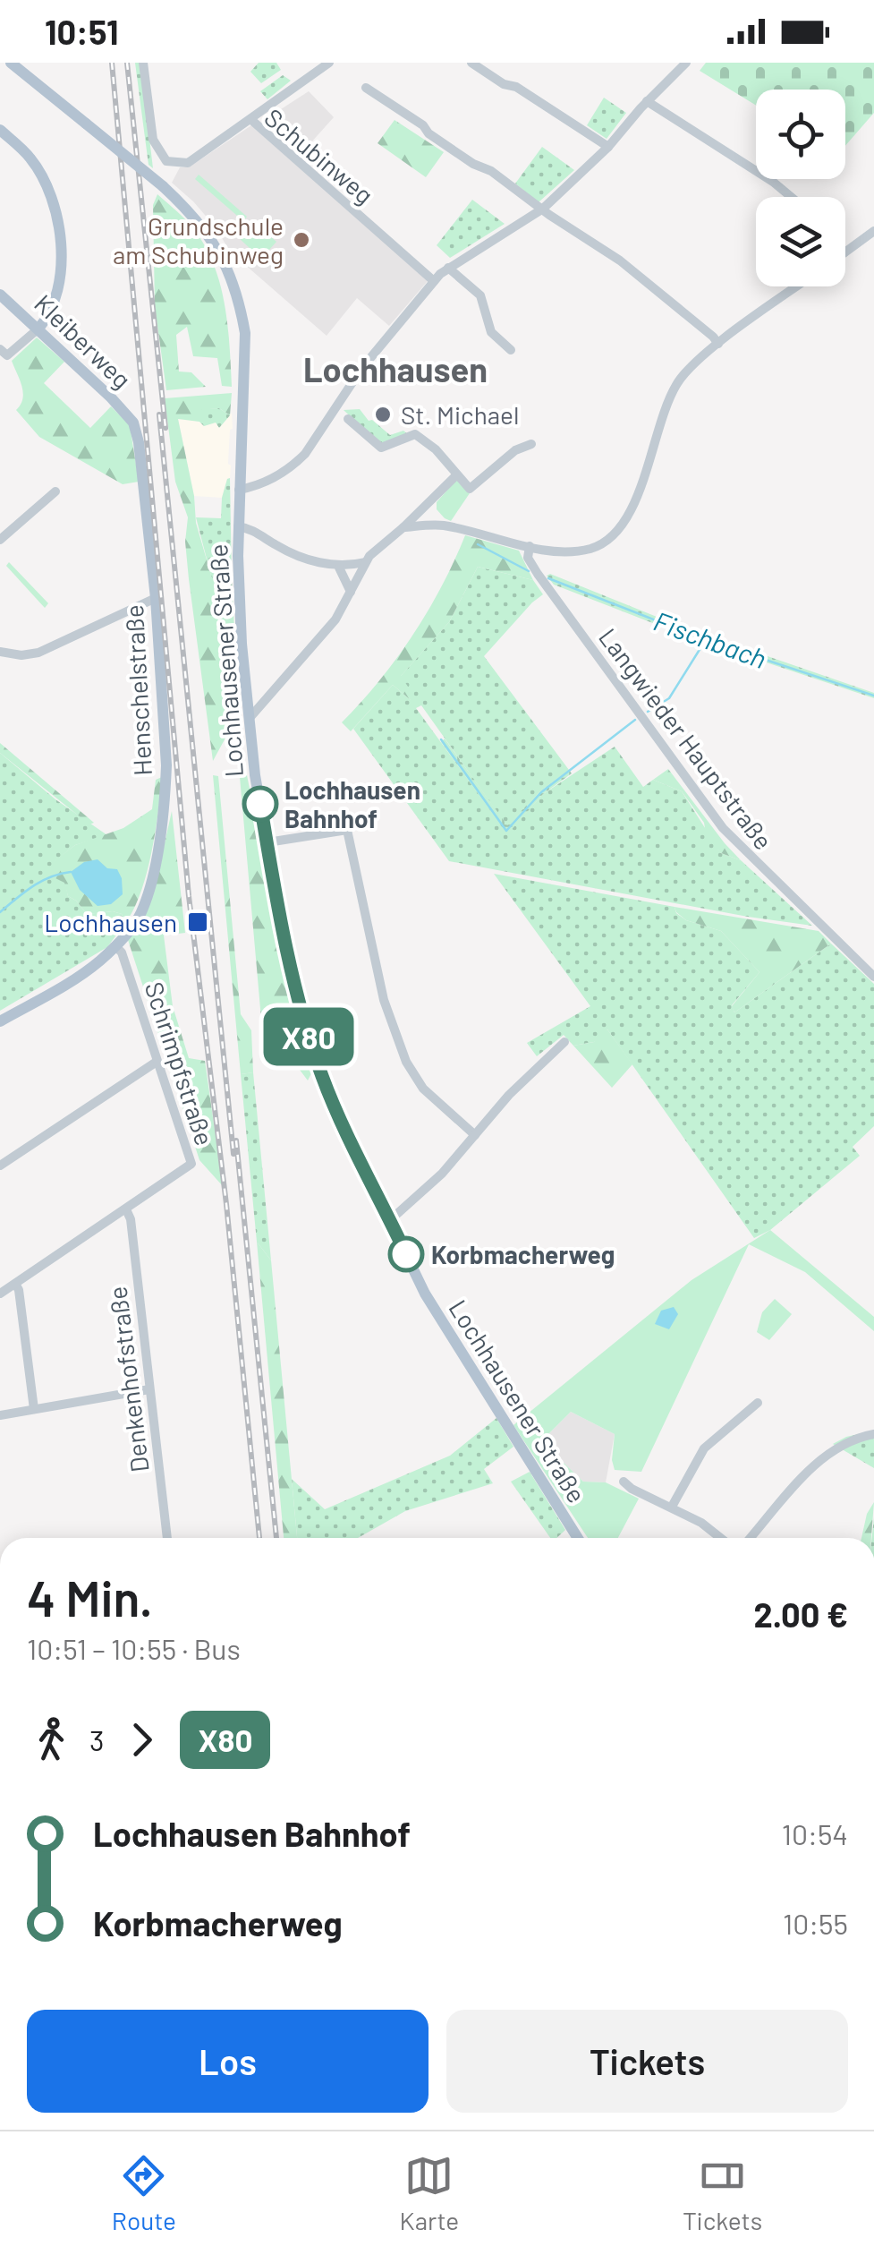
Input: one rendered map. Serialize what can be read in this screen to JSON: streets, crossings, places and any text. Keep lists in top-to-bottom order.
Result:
{
  "streets": {
    "main road": ["Kleiberweg", "Lochhausener Straße", "Henschelstraße"],
    "street": [
      "Schubinweg",
      "Langwieder Hauptstraße",
      "Schrimpfstraße",
      "Denkenhofstraße"
    ]
  },
  "crossings": [
    ["Kleiberweg", "Henschelstraße"],
    ["Henschelstraße", "Schrimpfstraße"],
    ["Schrimpfstraße", "Denkenhofstraße"]
  ],
  "districts": ["Lochhausen"],
  "water": ["Fischbach"],
  "places": {
    "other": [
      "Grundschule am Schubinweg",
      "St. Michael",
      "Lochhausen Bahnhof",
      "Korbmacherweg"
    ],
    "transit": ["Lochhausen"]
  },
  "lines": ["bus line X80"],
  "page": {
    "status": "10:51",
    "on_map": "X80",
    "heading": ["4 Min.", "10:51 – 10:55 · Bus", "2.00 €"],
    "legs": ["3", "X80"],
    "list": [
      {
        "name": "Lochhausen Bahnhof",
        "value": "10:54"
      },
      {
        "name": "Korbmacherweg",
        "value": "10:55"
      }
    ],
    "buttons": ["Los", "Tickets"],
    "tabs": ["Route", "Karte", "Tickets"]
  }
}
